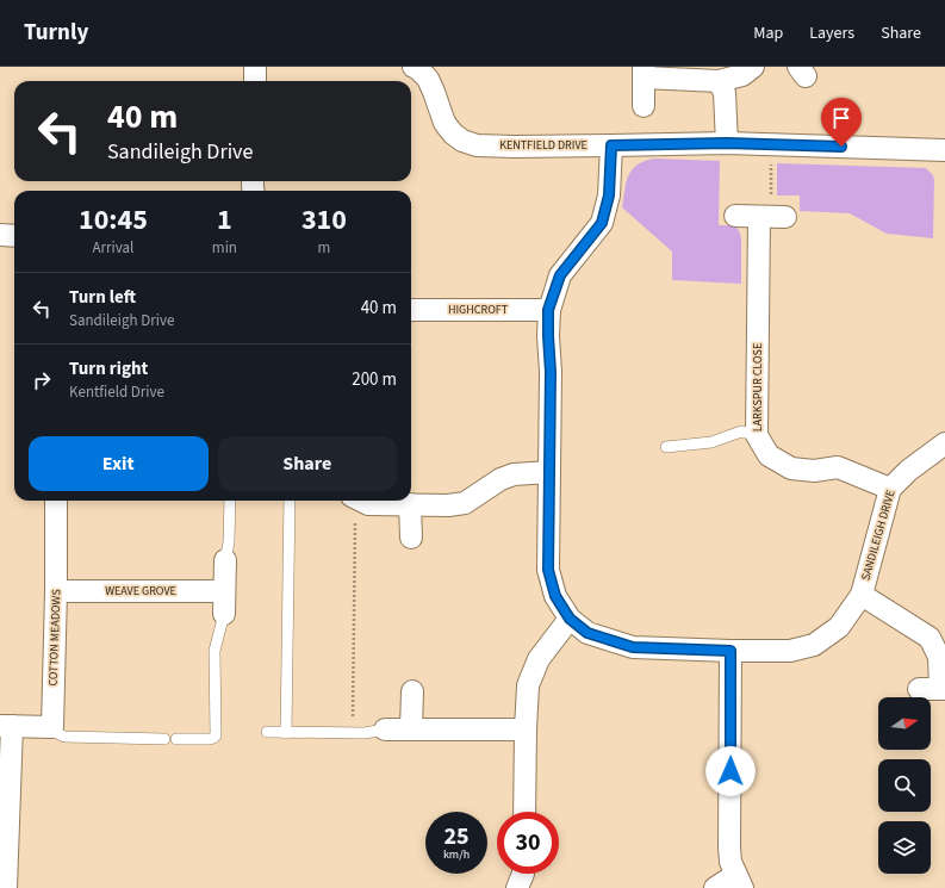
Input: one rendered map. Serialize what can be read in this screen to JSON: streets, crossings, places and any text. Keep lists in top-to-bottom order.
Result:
{
  "streets": {
    "street": [
      "KENTFIELD DRIVE",
      "HIGHCROFT",
      "LARKSPUR CLOSE",
      "SANDILEIGH DRIVE",
      "WEAVE GROVE",
      "COTTON MEADOWS"
    ]
  },
  "crossings": [
    ["KENTFIELD DRIVE", "SANDILEIGH DRIVE"],
    ["HIGHCROFT", "SANDILEIGH DRIVE"],
    ["LARKSPUR CLOSE", "SANDILEIGH DRIVE"],
    ["WEAVE GROVE", "COTTON MEADOWS"]
  ],
  "north": "right",
  "page": {
    "header": "Turnly",
    "nav": ["Map", "Layers", "Share"],
    "turn": ["40 m", "Sandileigh Drive"],
    "eta": [
      "10:45",
      "Arrival",
      "1",
      "min",
      "310",
      "m"
    ],
    "list": [
      {
        "name": "Turn left",
        "note": "Sandileigh Drive",
        "value": "40 m"
      },
      {
        "name": "Turn right",
        "note": "Kentfield Drive",
        "value": "200 m"
      }
    ],
    "buttons": ["Exit", "Share"],
    "speed": "25 km/h",
    "limit": "30"
  }
}
